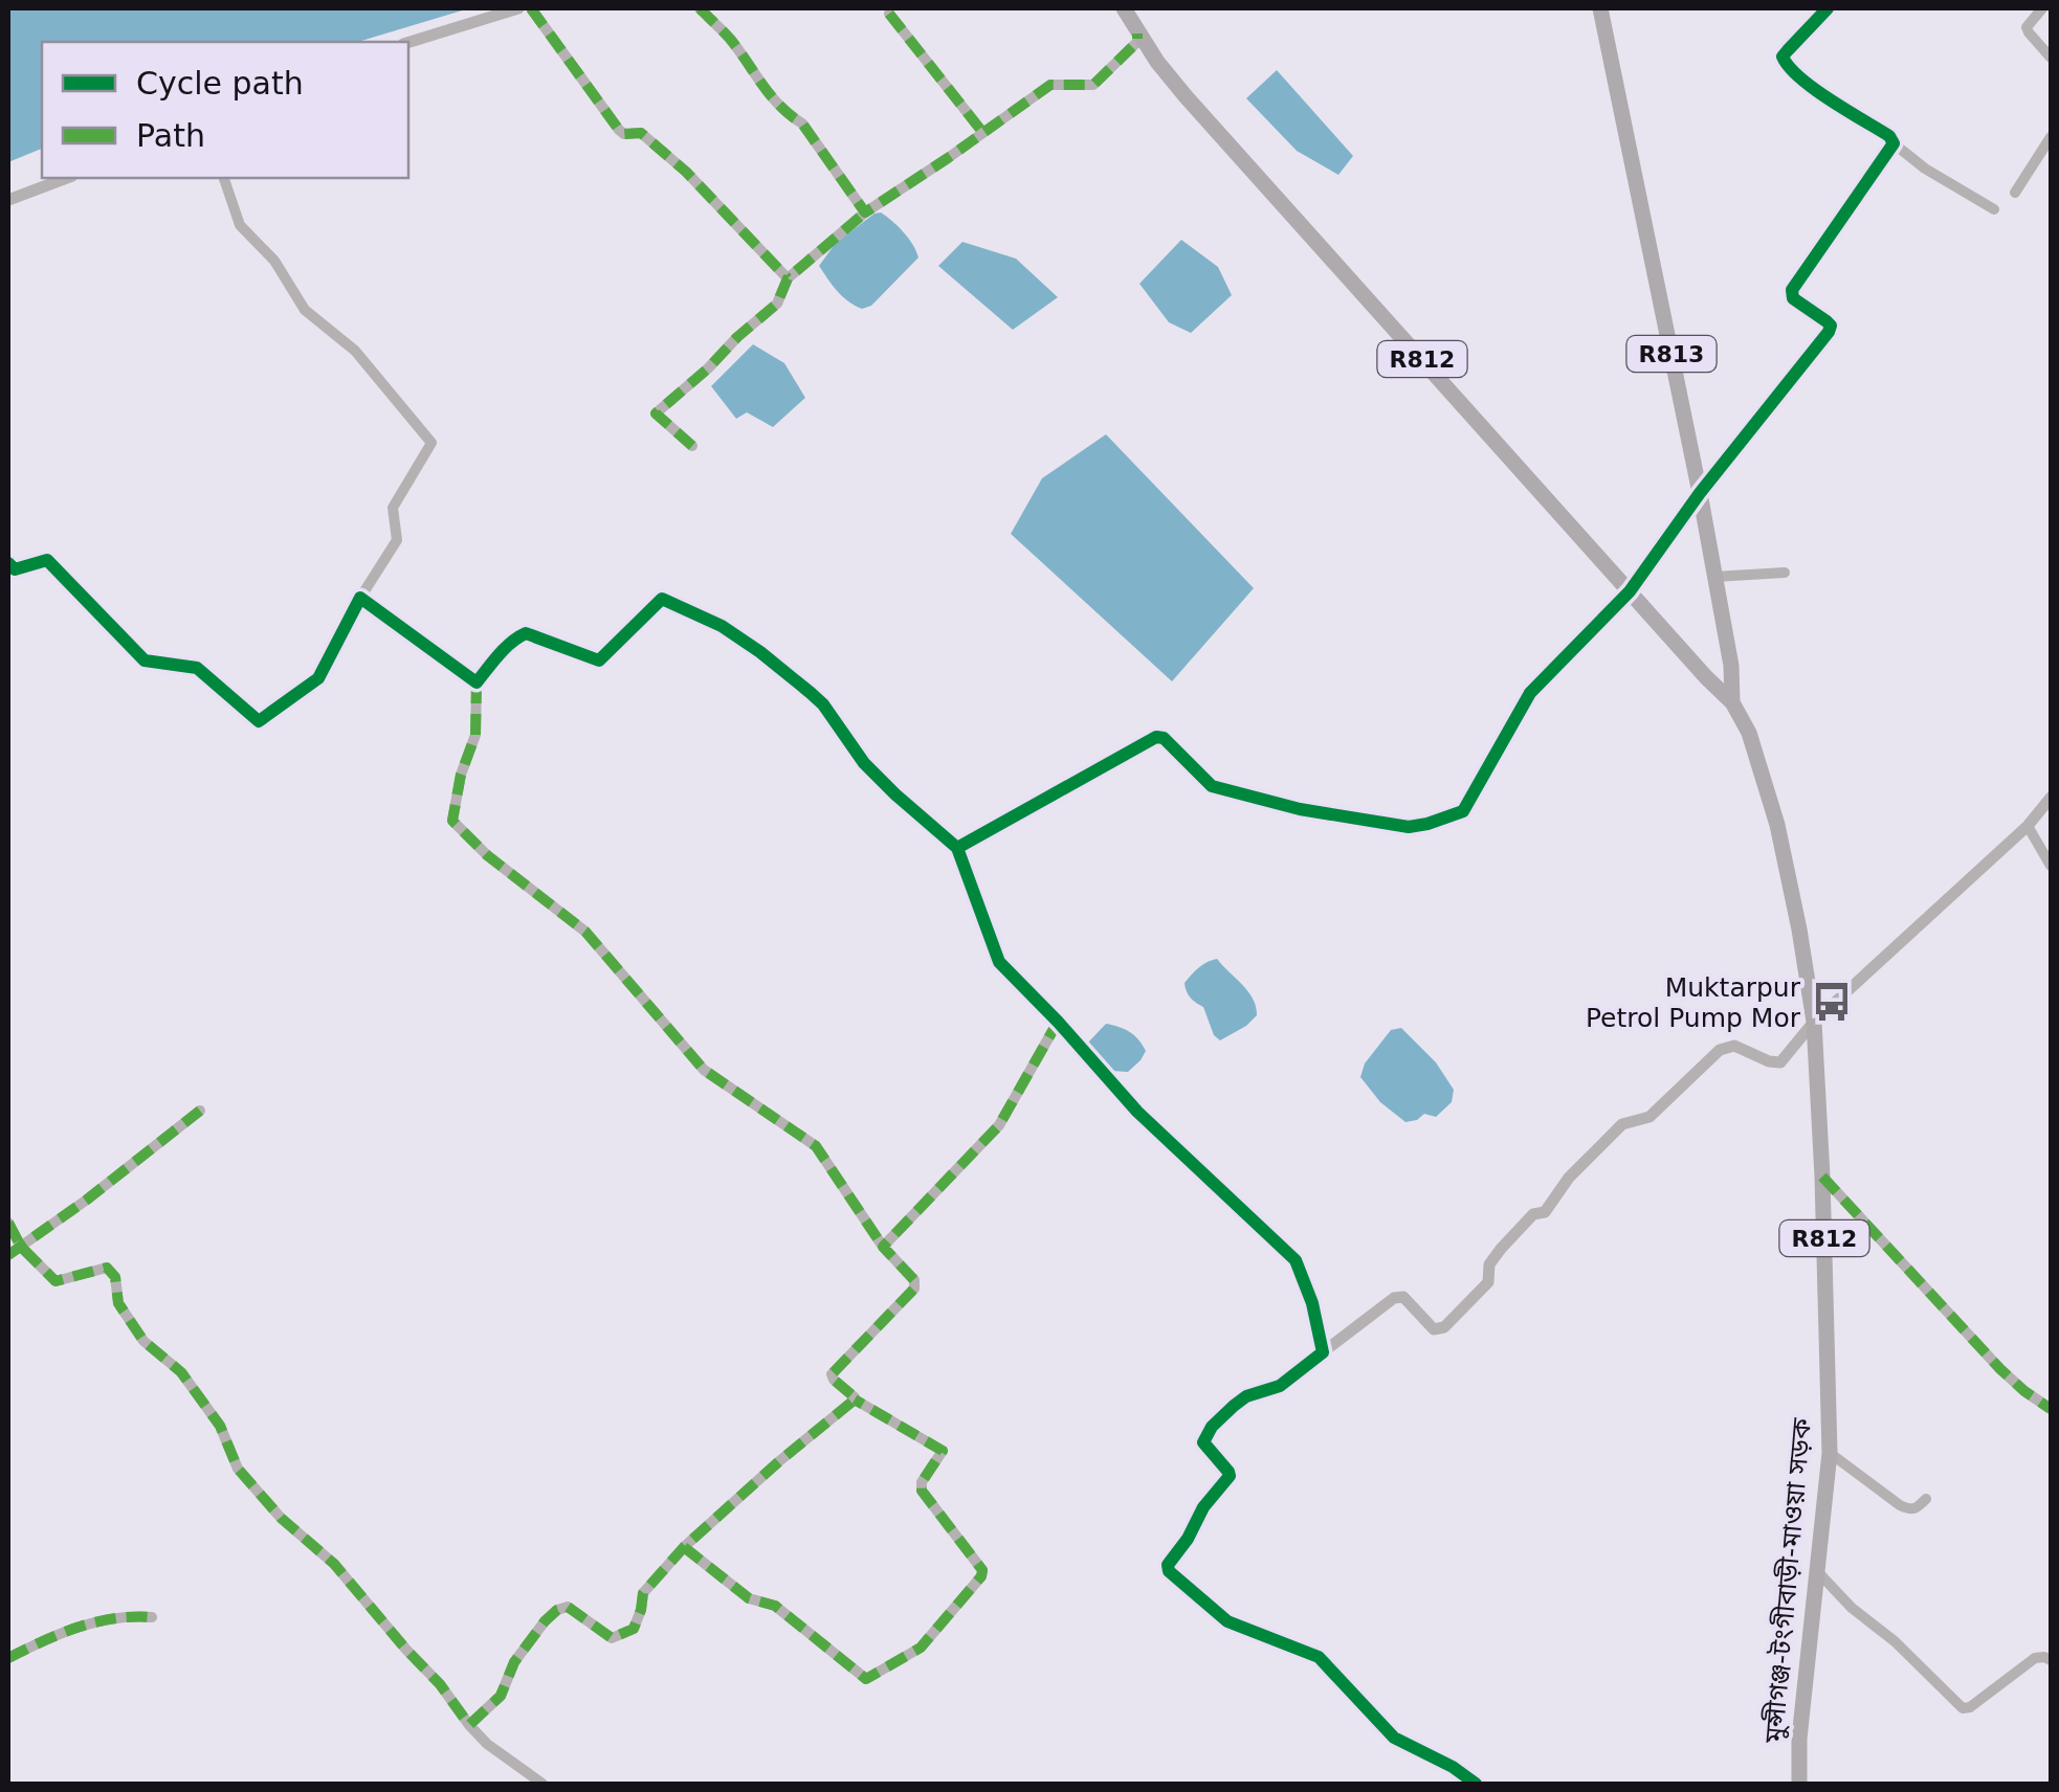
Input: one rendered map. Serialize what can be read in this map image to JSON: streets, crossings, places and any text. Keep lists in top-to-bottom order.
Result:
{
  "streets": {
    "main road": ["R813", "R812", "মুন্সীগঞ্জ-টংগীবাড়ী-মাওয়া সড়ক"]
  },
  "crossings": [
    ["R813", "R812"],
    ["R813", "মুন্সীগঞ্জ-টংগীবাড়ী-মাওয়া সড়ক"],
    ["R812", "মুন্সীগঞ্জ-টংগীবাড়ী-মাওয়া সড়ক"]
  ],
  "places": {
    "bus stop": ["Muktarpur Petrol Pump Mor"]
  },
  "legend": ["Cycle path", "Path"]
}
